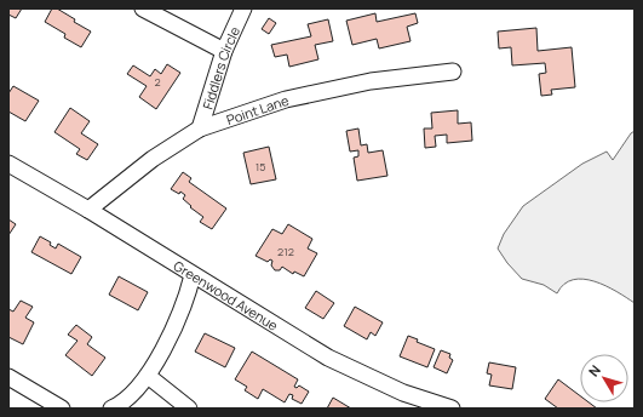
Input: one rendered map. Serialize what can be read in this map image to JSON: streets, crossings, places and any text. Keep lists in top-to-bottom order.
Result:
{
  "streets": {
    "street": ["Fiddlers Circle", "Point Lane", "Greenwood Avenue"]
  },
  "crossings": [
    ["Fiddlers Circle", "Point Lane"],
    ["Point Lane", "Greenwood Avenue"]
  ],
  "house_numbers": ["2", "15", "212"],
  "north": "top left"
}
